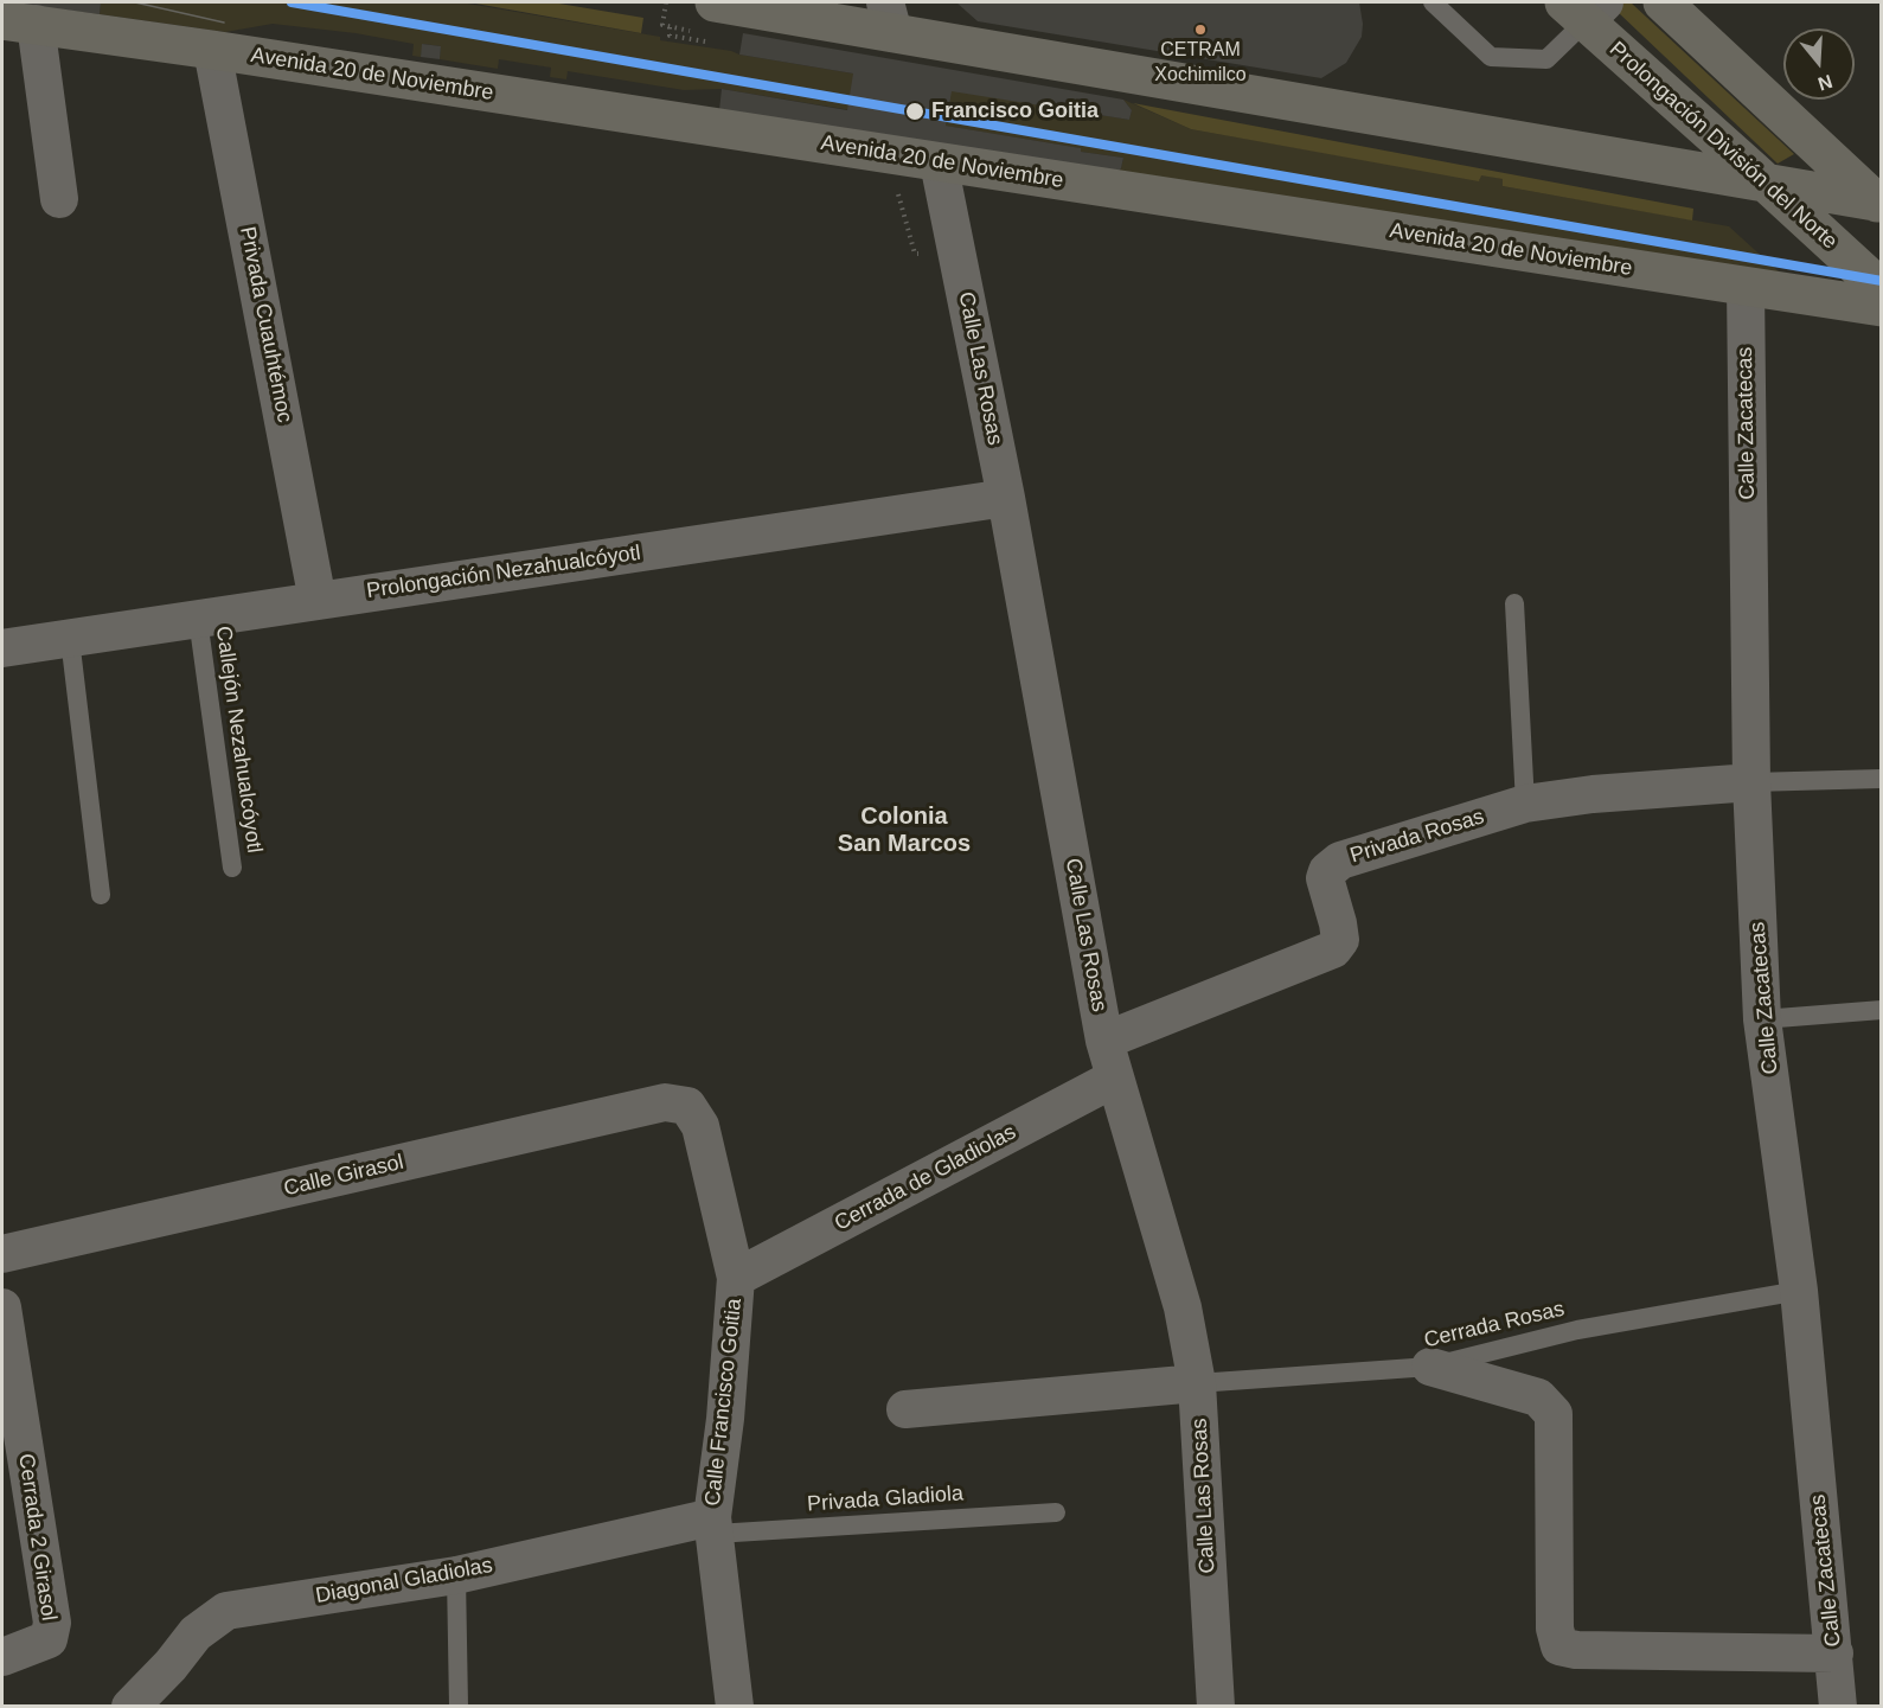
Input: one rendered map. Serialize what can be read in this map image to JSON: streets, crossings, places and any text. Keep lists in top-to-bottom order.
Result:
{
  "streets": {
    "main road": ["Avenida 20 de Noviembre", "Prolongación División del Norte"],
    "street": [
      "Privada Cuauhtémoc",
      "Calle Las Rosas",
      "Calle Zacatecas",
      "Prolongación Nezahualcóyotl",
      "Privada Rosas",
      "Calle Girasol",
      "Cerrada de Gladiolas",
      "Calle Francisco Goitia",
      "Cerrada 2 Girasol",
      "Diagonal Gladiolas"
    ],
    "lane": ["Callejón Nezahualcóyotl", "Cerrada Rosas", "Privada Gladiola"]
  },
  "crossings": [
    ["Avenida 20 de Noviembre", "Privada Cuauhtémoc"],
    ["Avenida 20 de Noviembre", "Calle Las Rosas"],
    ["Avenida 20 de Noviembre", "Calle Zacatecas"],
    ["Privada Cuauhtémoc", "Prolongación Nezahualcóyotl"],
    ["Calle Las Rosas", "Prolongación Nezahualcóyotl"],
    ["Calle Las Rosas", "Privada Rosas"],
    ["Calle Las Rosas", "Cerrada de Gladiolas"],
    ["Calle Las Rosas", "Cerrada Rosas"],
    ["Calle Zacatecas", "Privada Rosas"],
    ["Calle Zacatecas", "Cerrada Rosas"],
    ["Prolongación Nezahualcóyotl", "Callejón Nezahualcóyotl"],
    ["Calle Girasol", "Calle Francisco Goitia"],
    ["Cerrada de Gladiolas", "Calle Francisco Goitia"],
    ["Calle Francisco Goitia", "Privada Gladiola"],
    ["Calle Francisco Goitia", "Diagonal Gladiolas"],
    ["Privada Gladiola", "Diagonal Gladiolas"]
  ],
  "districts": ["Colonia San Marcos"],
  "places": ["CETRAM Xochimilco", "Francisco Goitia"],
  "north": "bottom"
}
